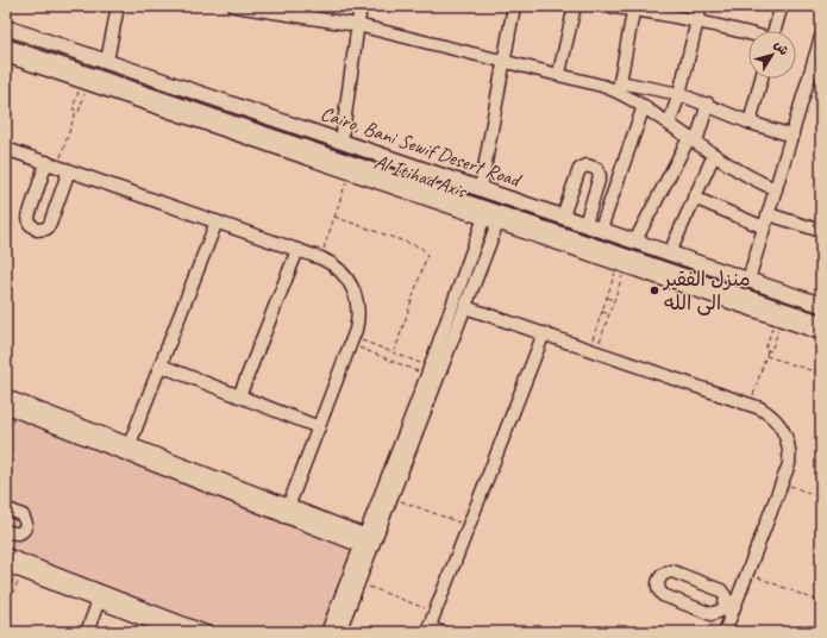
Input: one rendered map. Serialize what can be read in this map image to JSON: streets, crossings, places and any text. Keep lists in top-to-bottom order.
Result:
{
  "streets": {
    "main road": ["Cairo, Bani Sewif Desert Road"],
    "street": ["Al Itihad Axis"]
  },
  "places": ["منزل الفقير الى الله"],
  "north": "top right"
}
